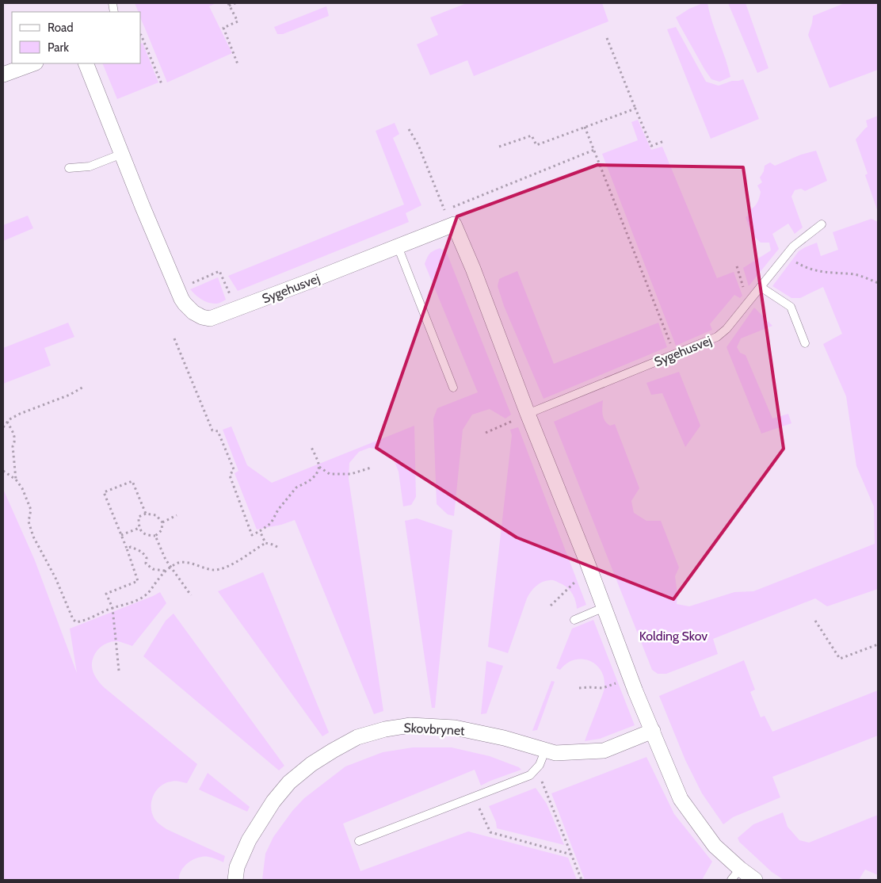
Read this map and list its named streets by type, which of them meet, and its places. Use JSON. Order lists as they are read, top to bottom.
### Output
{
  "streets": {
    "street": ["Sygehusvej", "Skovbrynet"]
  },
  "parks": ["Kolding Skov"],
  "legend": ["Road", "Park"]
}
